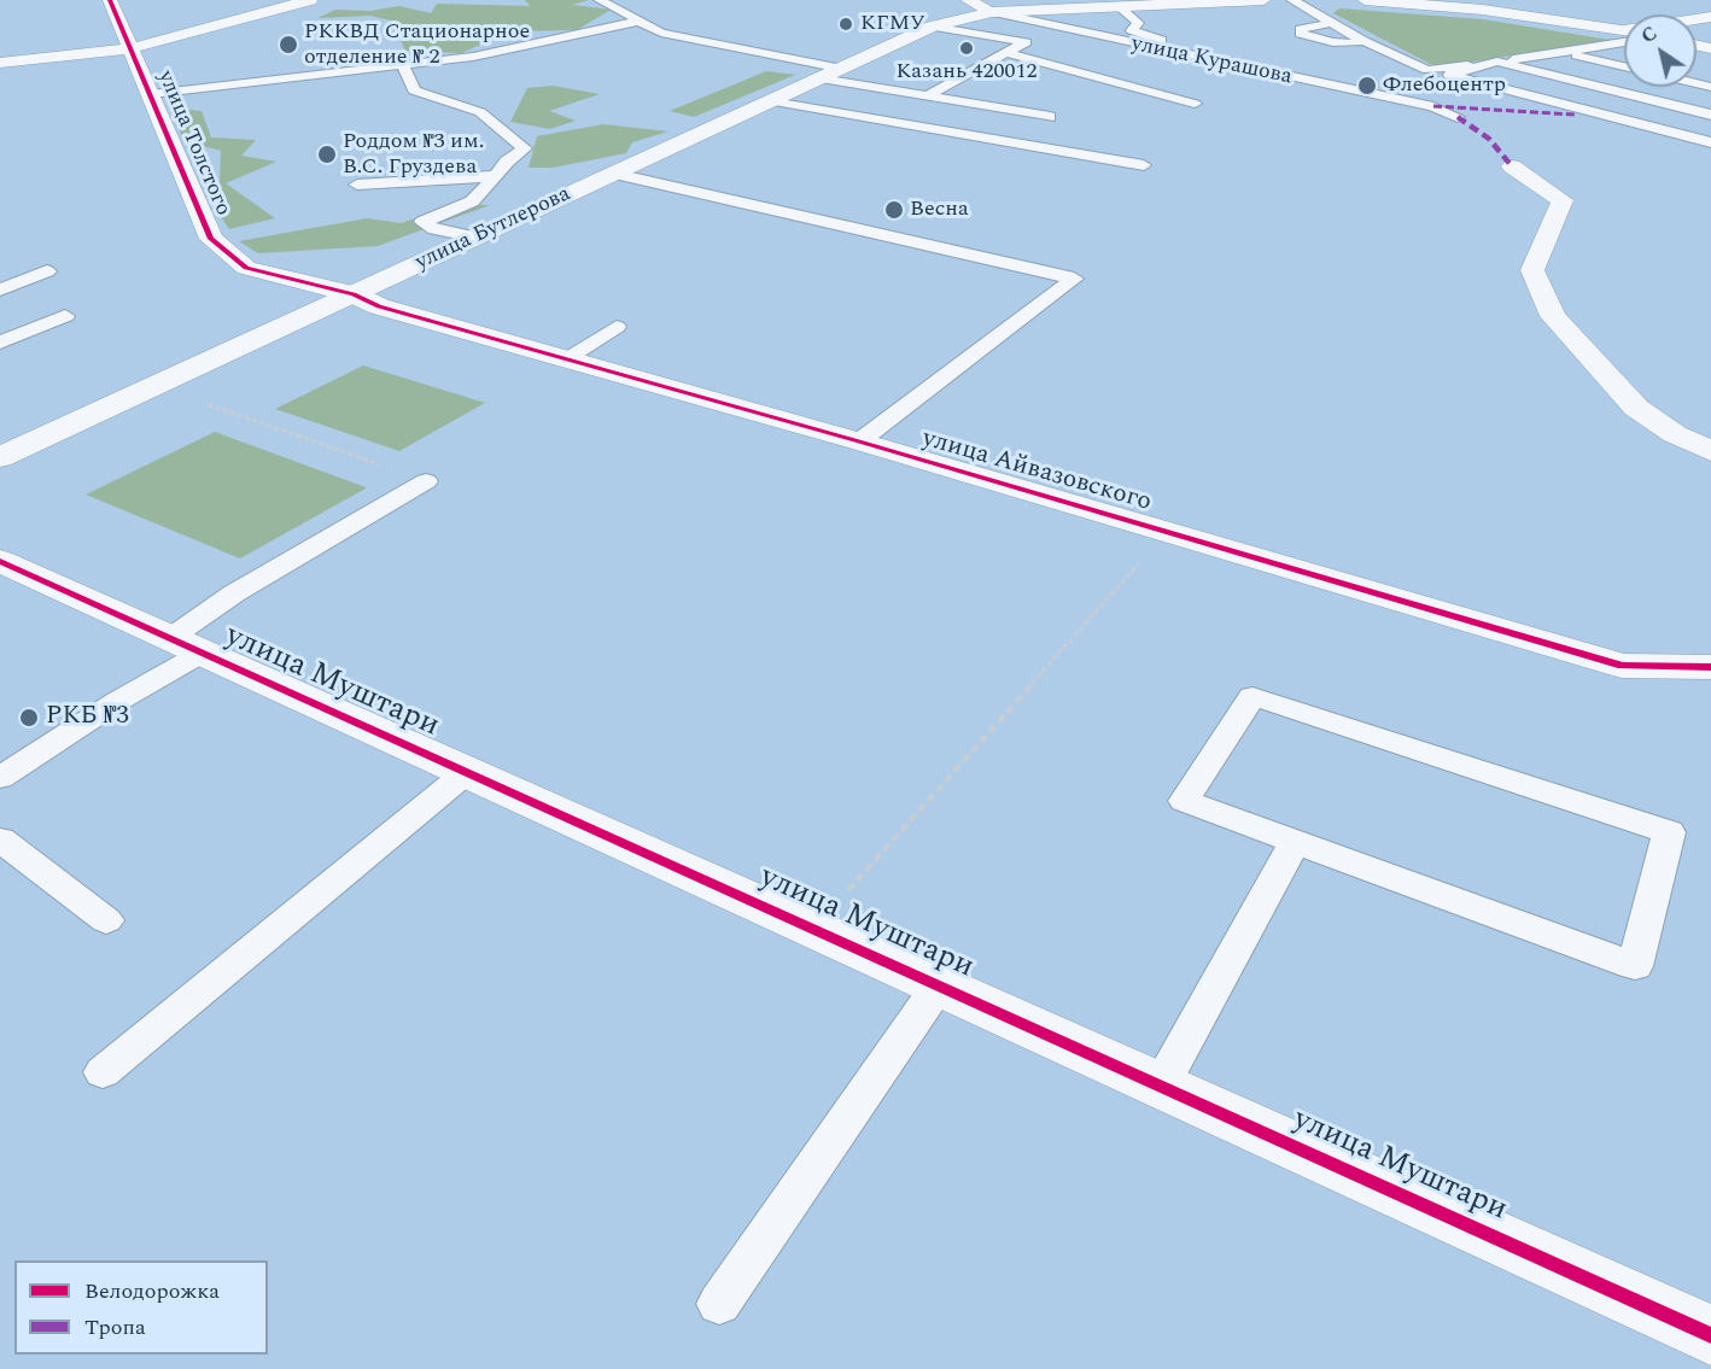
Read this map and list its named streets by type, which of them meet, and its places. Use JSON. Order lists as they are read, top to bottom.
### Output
{
  "streets": {
    "street": [
      "улица Курашова",
      "улица Толстого",
      "улица Бутлерова",
      "улица Айвазовского",
      "улица Муштари"
    ]
  },
  "crossings": [
    ["улица Курашова", "улица Бутлерова"],
    ["улица Толстого", "улица Бутлерова"],
    ["улица Толстого", "улица Айвазовского"],
    ["улица Бутлерова", "улица Айвазовского"]
  ],
  "places": [
    "КГМУ",
    "РККВД Стационарное отделение № 2",
    "Казань 420012",
    "Флебоцентр",
    "Роддом №3 им. В.С. Груздева",
    "Весна",
    "РКБ №3"
  ],
  "legend": ["Велодорожка", "Тропа"],
  "north": "top left"
}
